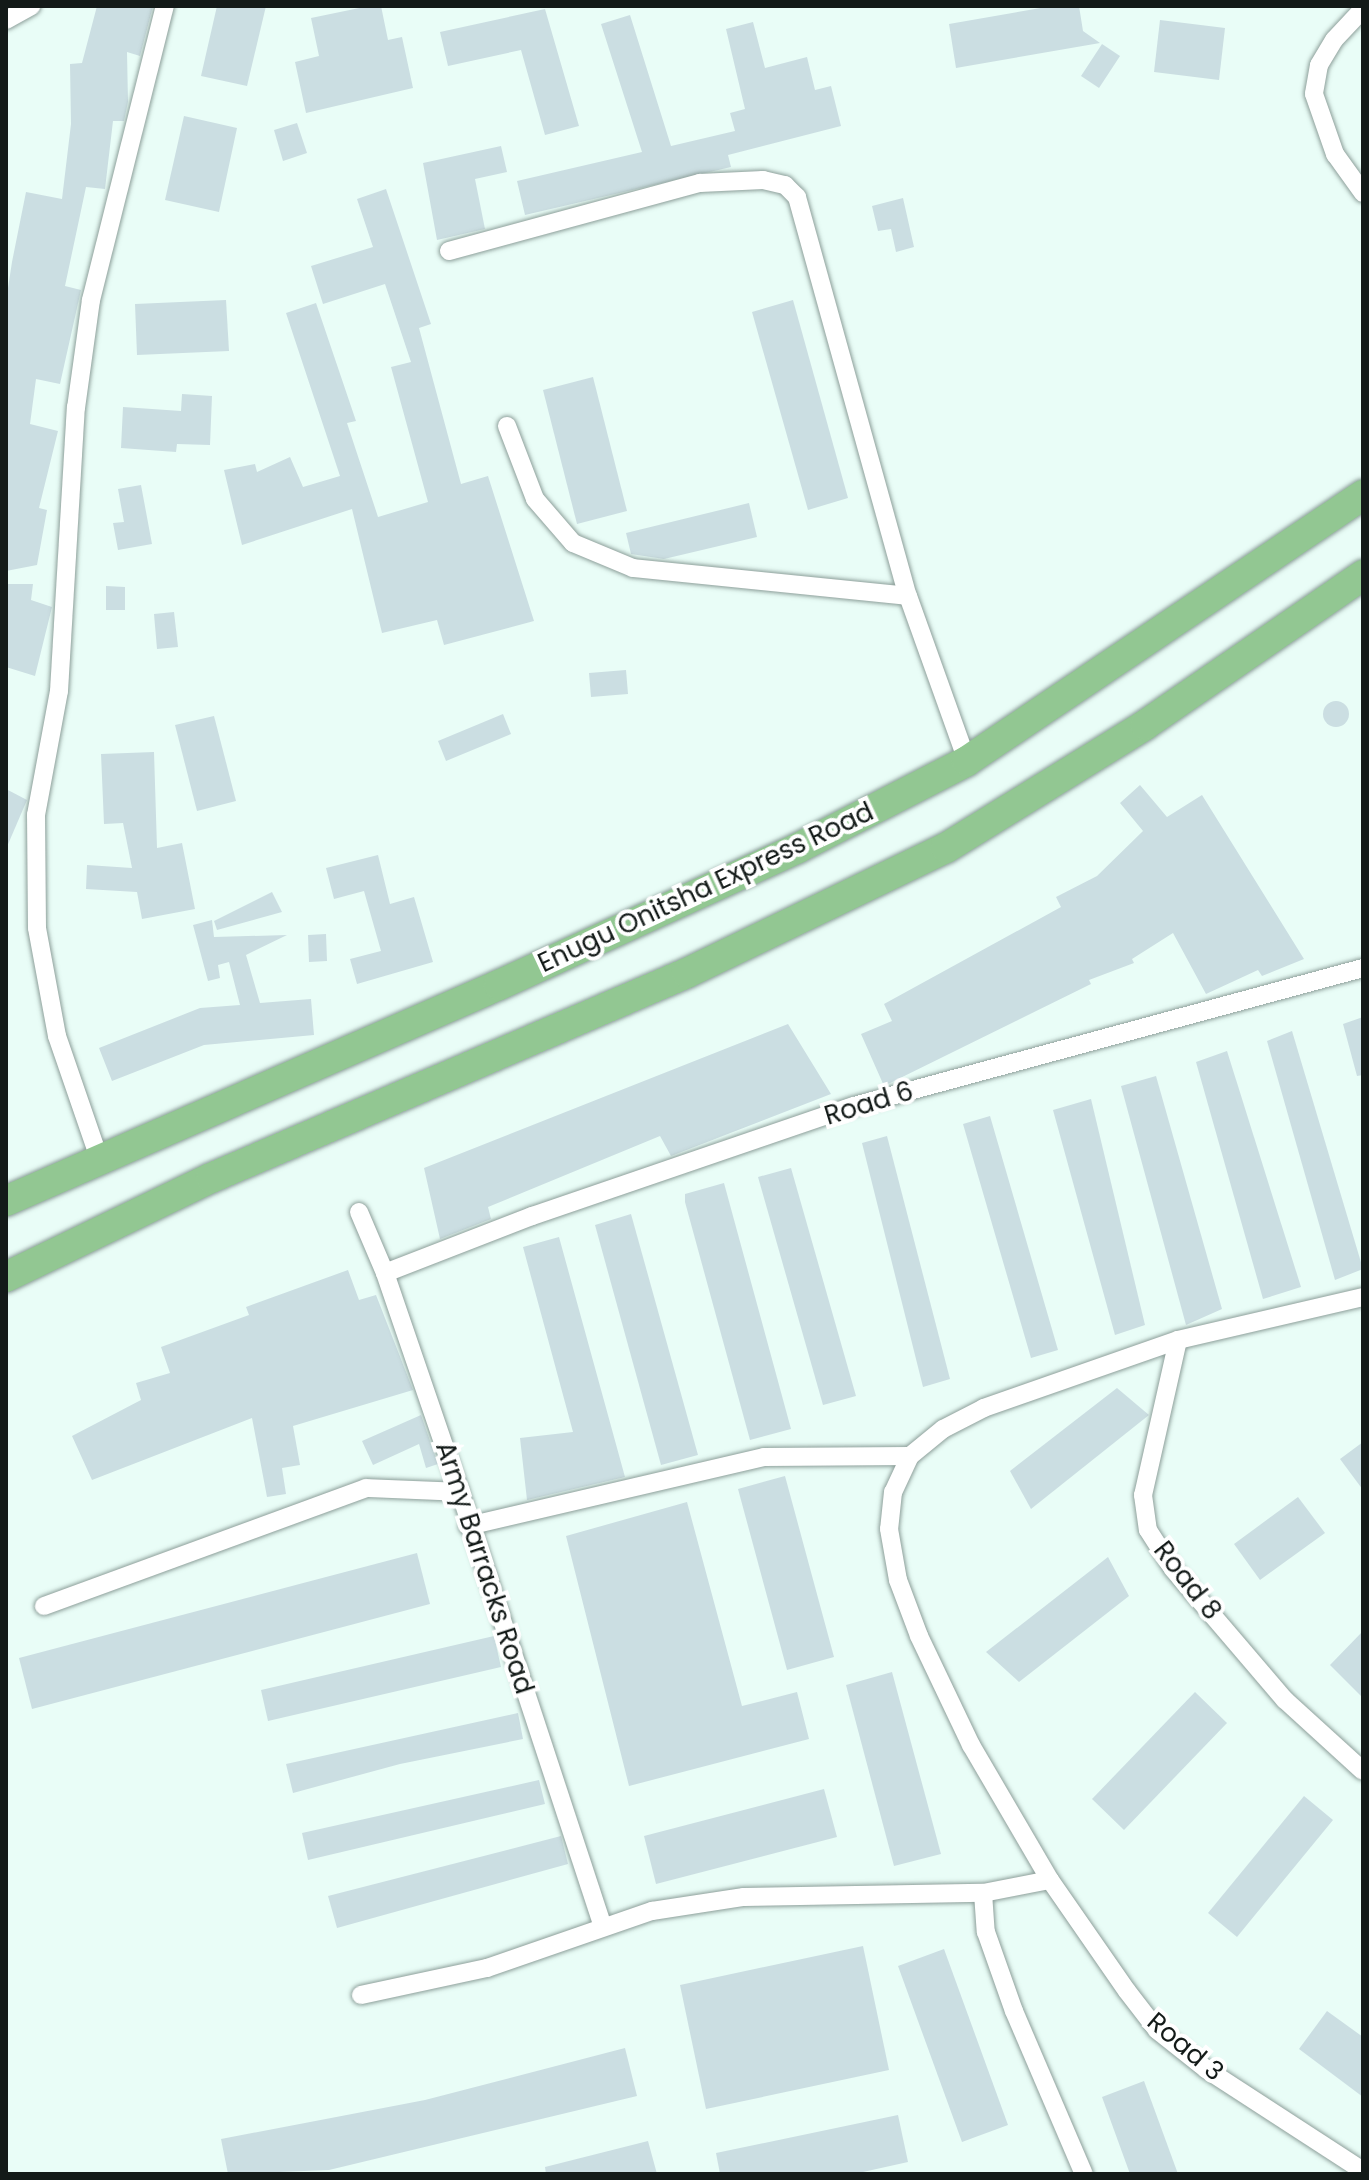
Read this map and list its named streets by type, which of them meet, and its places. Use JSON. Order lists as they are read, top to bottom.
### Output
{
  "streets": {
    "highway": ["Enugu Onitsha Express Road"],
    "street": [
      "Road 6",
      "Army Barracks Road",
      "Road 8",
      "Road 3"
    ]
  },
  "crossings": [
    ["Road 6", "Army Barracks Road"]
  ]
}
